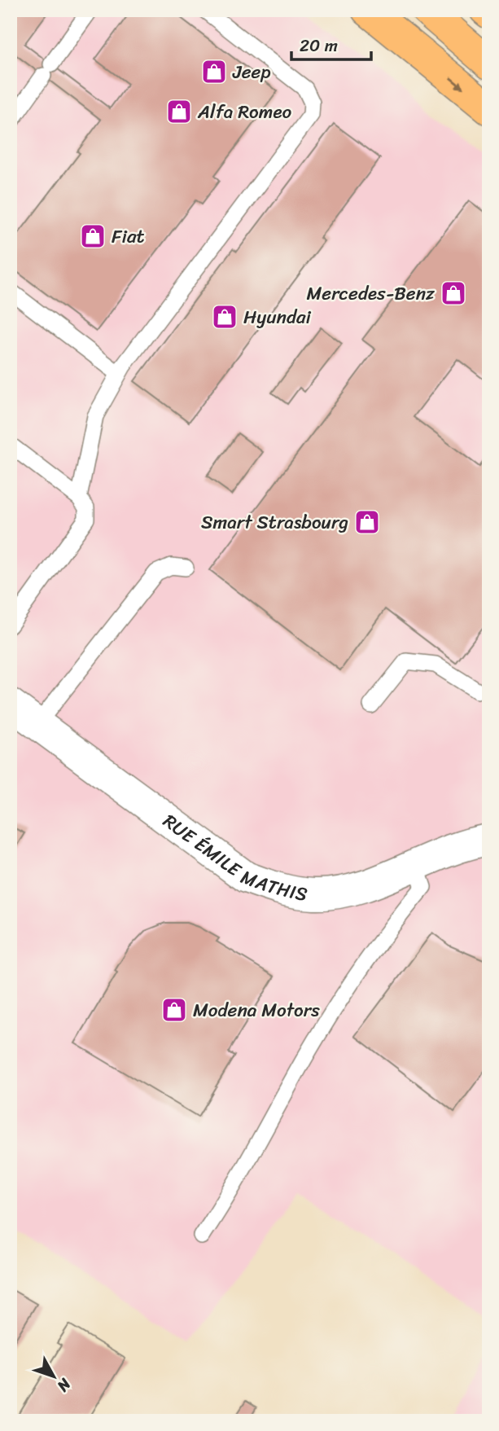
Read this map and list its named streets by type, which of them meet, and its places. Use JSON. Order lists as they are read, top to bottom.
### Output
{
  "streets": {
    "street": ["RUE ÉMILE MATHIS"]
  },
  "places": {
    "shop": [
      "Jeep",
      "Alfa Romeo",
      "Fiat",
      "Mercedes-Benz",
      "Hyundai",
      "Smart Strasbourg",
      "Modena Motors"
    ]
  },
  "scale_bar": "20 m",
  "north": "bottom right"
}
